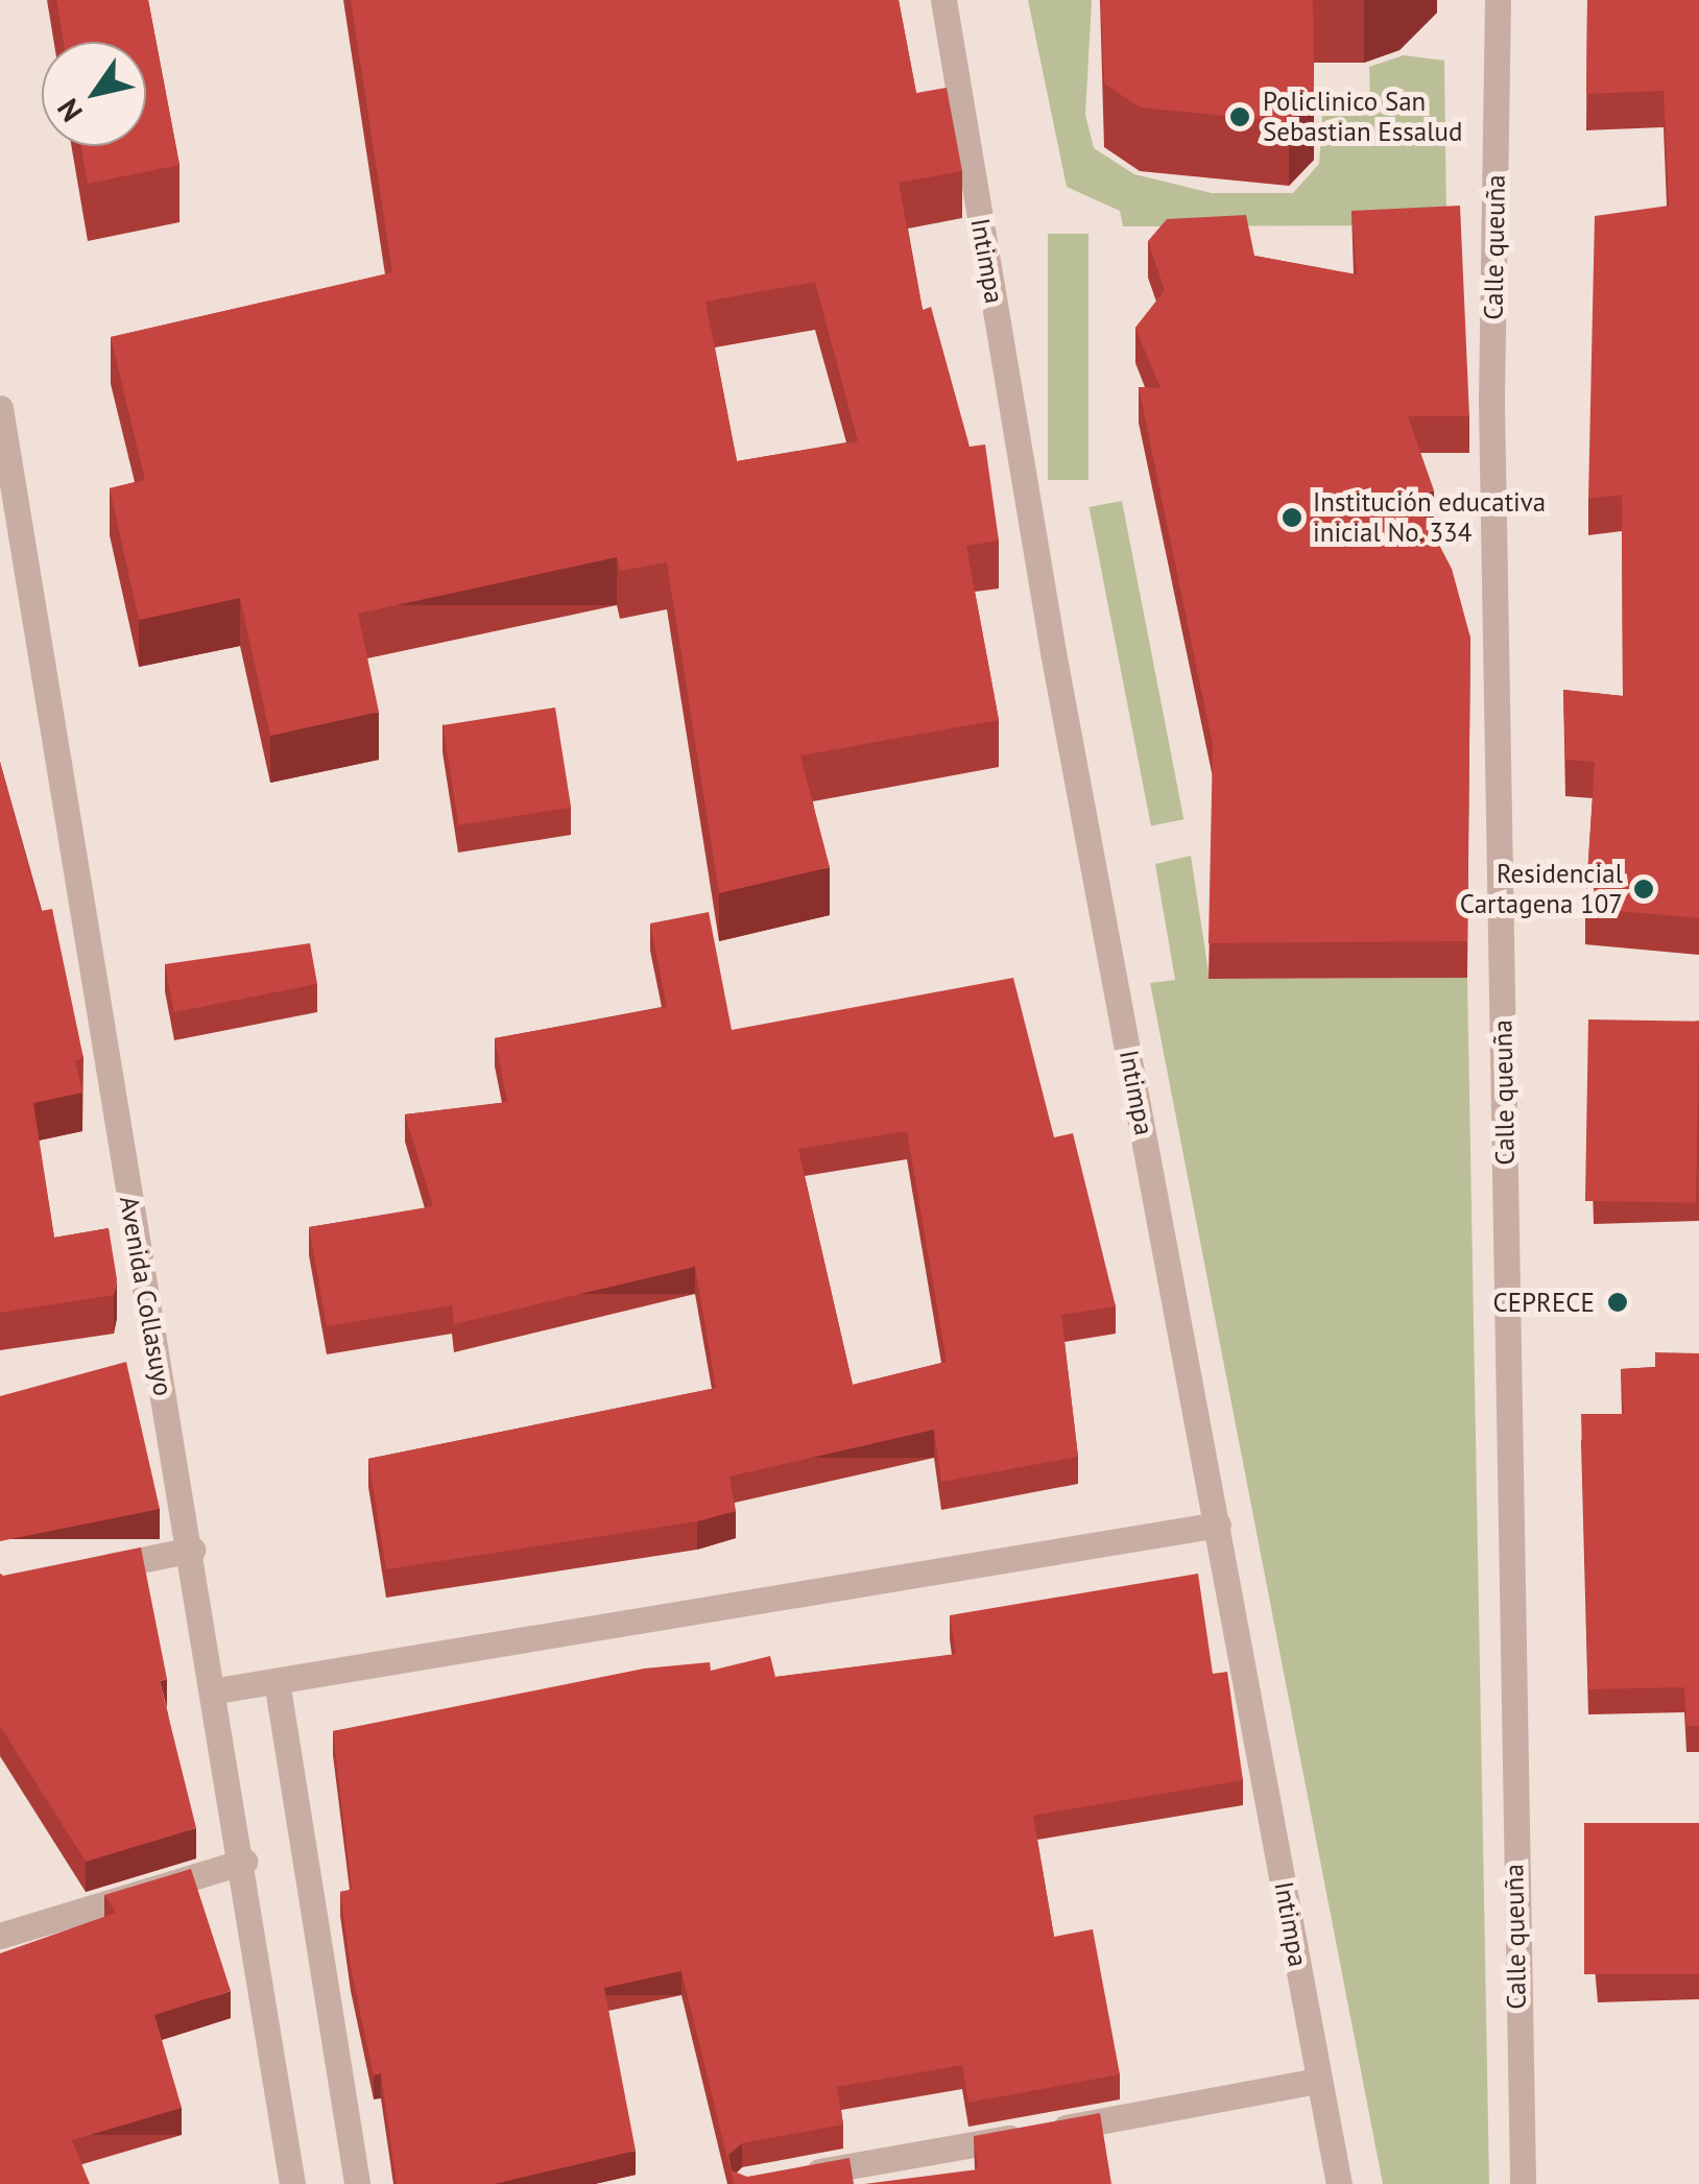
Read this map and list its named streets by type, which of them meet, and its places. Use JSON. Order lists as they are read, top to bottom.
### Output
{
  "streets": {
    "street": ["Calle queuña", "Intimpa", "Avenida Collasuyo"]
  },
  "places": [
    "Policlinico San Sebastian Essalud",
    "Institución educativa inicial No. 334",
    "Residencial Cartagena 107",
    "CEPRECE"
  ],
  "north": "bottom left"
}
